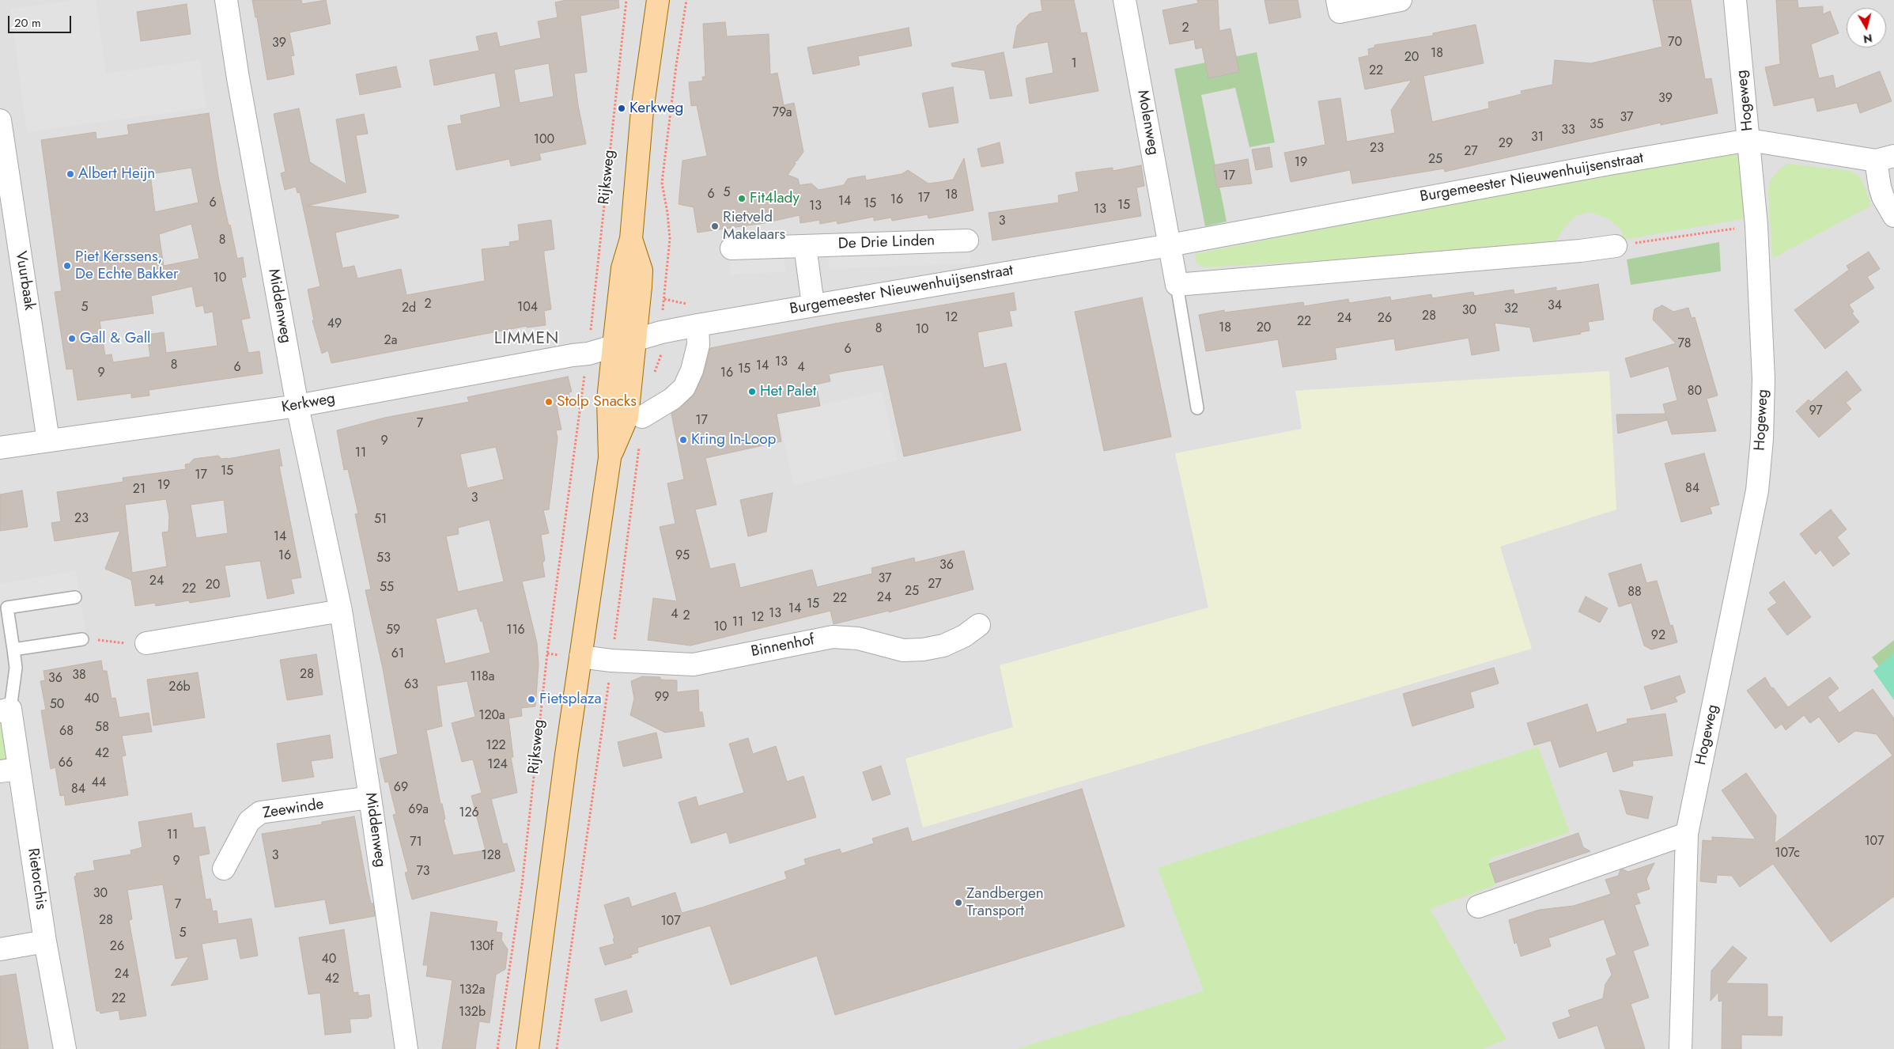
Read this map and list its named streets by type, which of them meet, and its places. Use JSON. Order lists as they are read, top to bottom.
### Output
{
  "streets": {
    "main road": ["Rijksweg"],
    "street": [
      "Hogeweg",
      "Molenweg",
      "Burgemeester Nieuwenhuijsenstraat",
      "De Drie Linden",
      "Vuurbaak",
      "Middenweg",
      "Kerkweg",
      "Binnenhof",
      "Zeewinde",
      "Rietorchis"
    ]
  },
  "crossings": [
    ["Hogeweg", "Burgemeester Nieuwenhuijsenstraat"],
    ["Molenweg", "Burgemeester Nieuwenhuijsenstraat"],
    ["Rijksweg", "Burgemeester Nieuwenhuijsenstraat"],
    ["Rijksweg", "Kerkweg"],
    ["Rijksweg", "Binnenhof"],
    ["Burgemeester Nieuwenhuijsenstraat", "Kerkweg"],
    ["Vuurbaak", "Kerkweg"],
    ["Middenweg", "Kerkweg"],
    ["Middenweg", "Zeewinde"]
  ],
  "districts": ["LIMMEN"],
  "places": [
    "Kerkweg",
    "Albert Heijn",
    "Fit4lady",
    "Rietveld Makelaars",
    "Piet Kerssens, De Echte Bakker",
    "Gall & Gall",
    "Het Palet",
    "Stolp Snacks",
    "Kring In-Loop",
    "Fietsplaza",
    "Zandbergen Transport"
  ],
  "house_numbers": [
    "2",
    "70",
    "39",
    "18",
    "20",
    "1",
    "22",
    "39",
    "79a",
    "37",
    "35",
    "33",
    "31",
    "100",
    "29",
    "23",
    "27",
    "25",
    "19",
    "17",
    "5",
    "6",
    "18",
    "17",
    "16",
    "14",
    "6",
    "15",
    "15",
    "13",
    "13",
    "3",
    "8",
    "10",
    "2",
    "34",
    "5",
    "104",
    "2d",
    "32",
    "30",
    "28",
    "12",
    "24",
    "26",
    "22",
    "49",
    "18",
    "20",
    "8",
    "10",
    "2a",
    "78",
    "6",
    "13",
    "8",
    "14",
    "6",
    "4",
    "15",
    "9",
    "16",
    "80",
    "97",
    "17",
    "7",
    "9",
    "11",
    "15",
    "17",
    "19",
    "84",
    "21",
    "3",
    "23",
    "51",
    "14",
    "16",
    "95",
    "53",
    "36",
    "37",
    "24",
    "27",
    "20",
    "55",
    "22",
    "25",
    "88",
    "24",
    "22",
    "15",
    "14",
    "13",
    "4",
    "2",
    "12",
    "11",
    "10",
    "59",
    "116",
    "92",
    "61",
    "28",
    "38",
    "118a",
    "36",
    "63",
    "26b",
    "99",
    "40",
    "50",
    "120a",
    "58",
    "68",
    "122",
    "42",
    "66",
    "124",
    "44",
    "69",
    "84",
    "69a",
    "126",
    "11",
    "107",
    "71",
    "107c",
    "3",
    "128",
    "9",
    "73",
    "30",
    "7",
    "28",
    "107",
    "5",
    "26",
    "130f",
    "40",
    "24",
    "42",
    "132a",
    "22",
    "132b"
  ],
  "scale_bar": "20 m",
  "north": "bottom"
}
